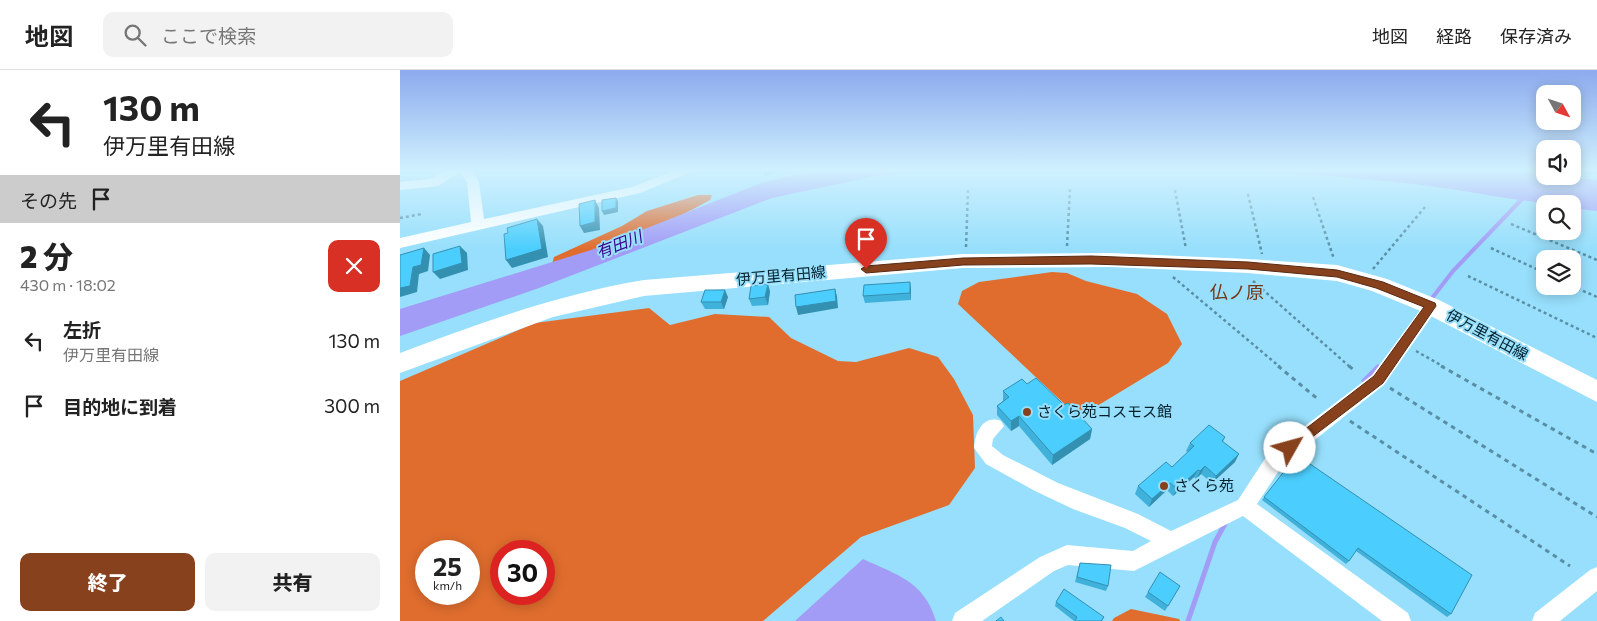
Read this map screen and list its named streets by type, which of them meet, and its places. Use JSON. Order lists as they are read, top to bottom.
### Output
{
  "streets": {
    "main road": ["伊万里有田線"]
  },
  "districts": ["仏ノ原"],
  "water": ["有田川"],
  "places": ["さくら苑コスモス館", "さくら苑"],
  "north": "bottom right",
  "page": {
    "header": "地図",
    "search": "ここで検索",
    "nav": ["地図", "経路", "保存済み"],
    "turn": ["130 m", "伊万里有田線"],
    "then": "その先",
    "heading": ["2 分", "430 m · 18:02"],
    "list": [
      {
        "name": "左折",
        "note": "伊万里有田線",
        "value": "130 m"
      },
      {
        "name": "目的地に到着",
        "value": "300 m"
      }
    ],
    "speed": "25 km/h",
    "limit": "30",
    "buttons": ["終了", "共有"]
  }
}
